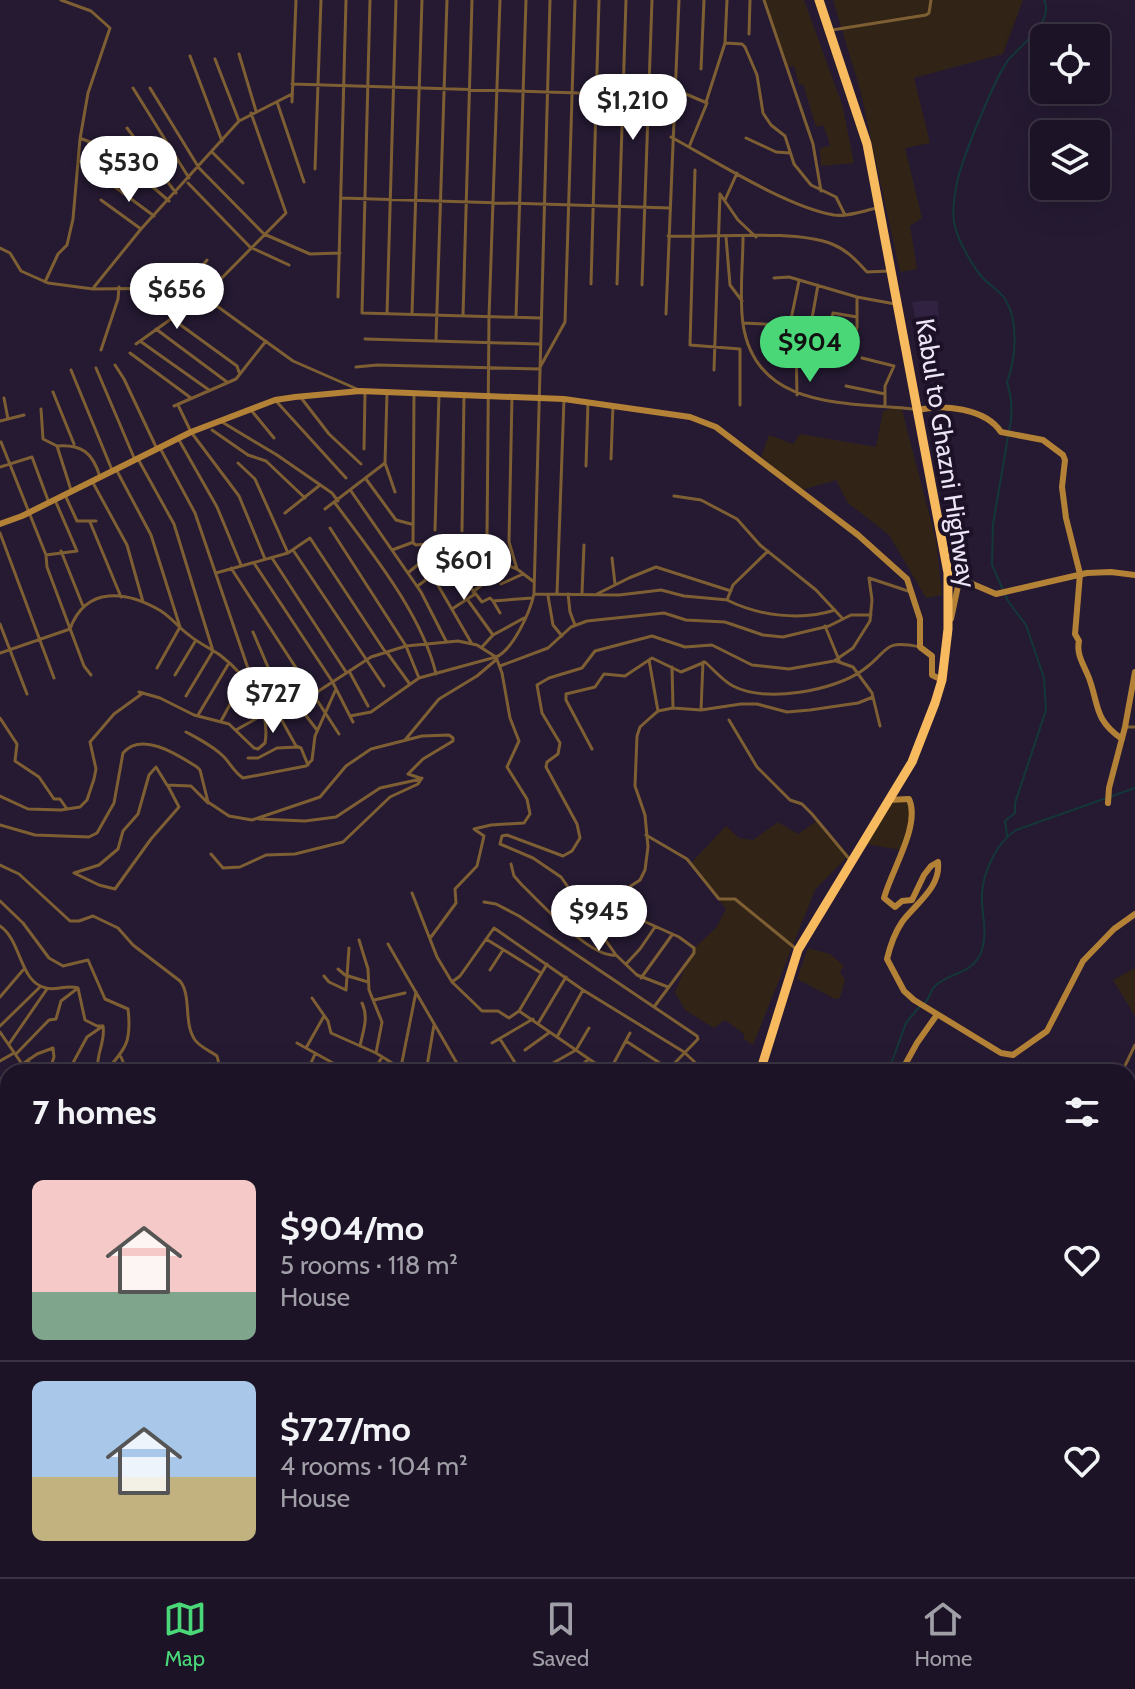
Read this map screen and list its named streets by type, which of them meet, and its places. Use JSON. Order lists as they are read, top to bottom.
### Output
{
  "streets": {
    "highway": ["Kabul to Ghazni Highway"]
  },
  "page": {
    "price": [
      "$1,210",
      "$530",
      "$656",
      "$904",
      "$601",
      "$727",
      "$945"
    ],
    "heading": "7 homes",
    "list": [
      {
        "name": "$904/mo",
        "note": "5 rooms · 118 m² · House"
      },
      {
        "name": "$727/mo",
        "note": "4 rooms · 104 m² · House"
      }
    ],
    "tabs": ["Map", "Saved", "Home"]
  }
}
